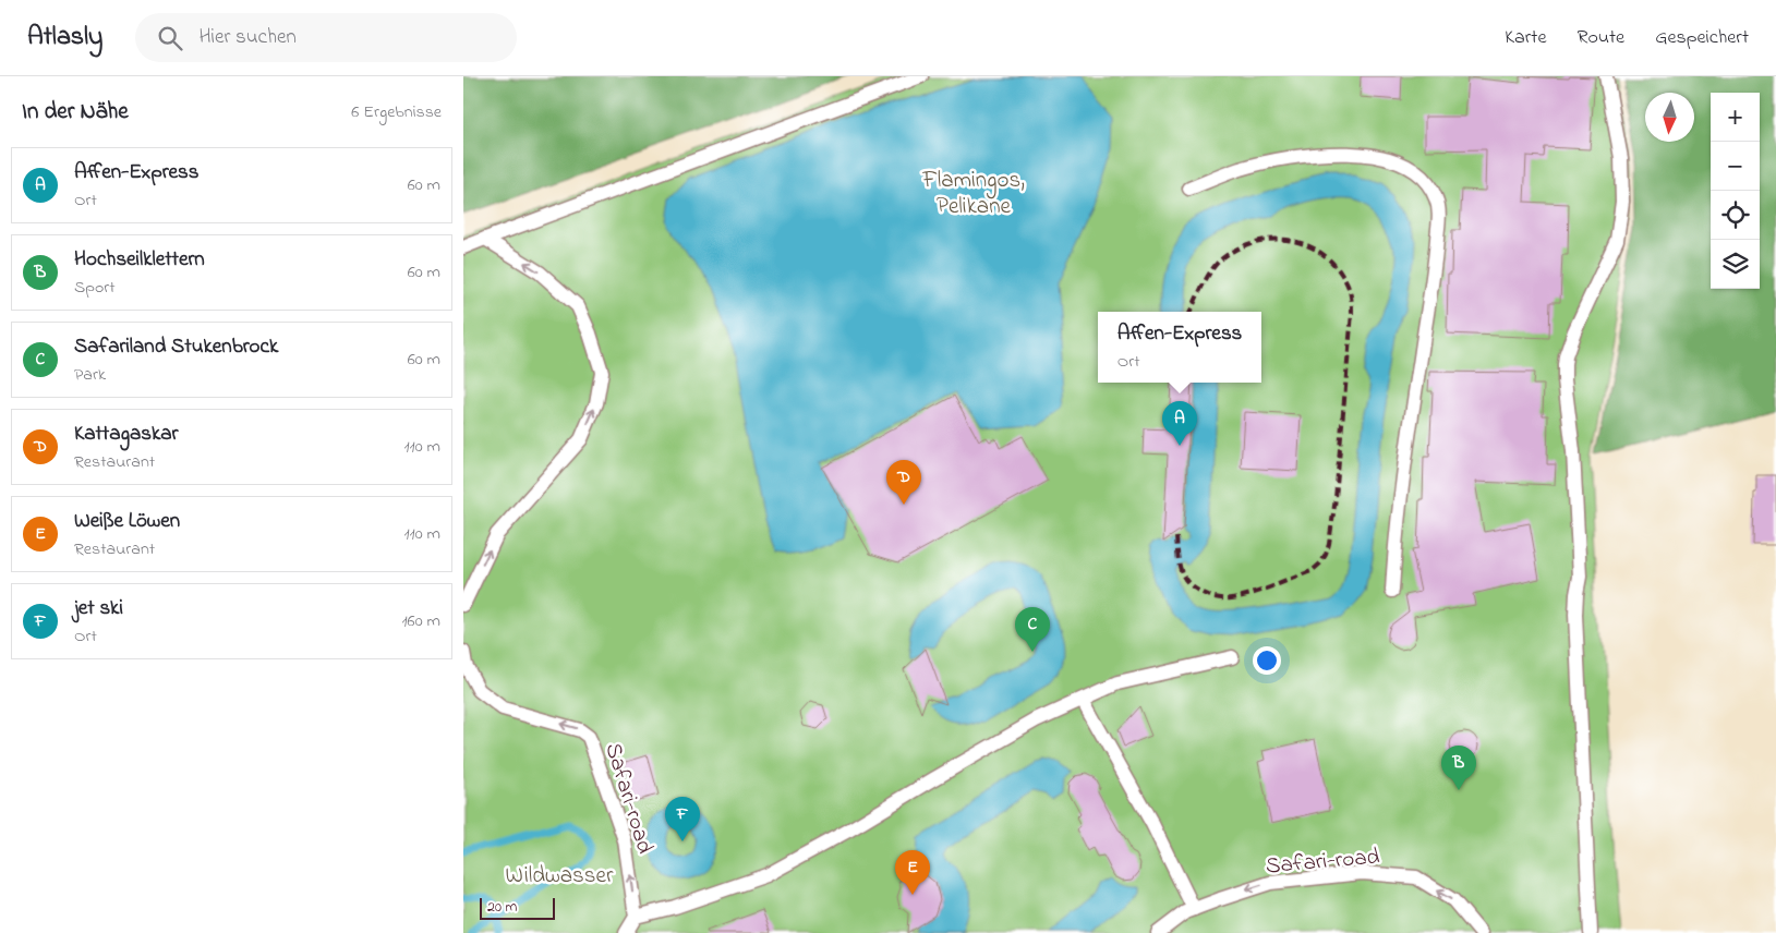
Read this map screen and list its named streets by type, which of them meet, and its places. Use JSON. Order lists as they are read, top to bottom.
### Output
{
  "streets": {
    "lane": ["Safari-road"]
  },
  "one_way": ["Safari-road"],
  "parks": ["Flamingos, Pelikane", "Wildwasser"],
  "scale_bar": "20 m",
  "north": "bottom",
  "page": {
    "header": "Atlasly",
    "search": "Hier suchen",
    "nav": ["Karte", "Route", "Gespeichert"],
    "heading": ["In der Nähe", "6 Ergebnisse"],
    "map_buttons": ["+", "−"],
    "list": [
      {
        "mark": "A",
        "name": "Affen-Express",
        "note": "Ort",
        "value": "60 m"
      },
      {
        "mark": "B",
        "name": "Hochseilklettern",
        "note": "Sport",
        "value": "60 m"
      },
      {
        "mark": "C",
        "name": "Safariland Stukenbrock",
        "note": "Park",
        "value": "60 m"
      },
      {
        "mark": "D",
        "name": "Kattagaskar",
        "note": "Restaurant",
        "value": "110 m"
      },
      {
        "mark": "E",
        "name": "Weiße Löwen",
        "note": "Restaurant",
        "value": "110 m"
      },
      {
        "mark": "F",
        "name": "jet ski",
        "note": "Ort",
        "value": "160 m"
      }
    ],
    "popup": ["Affen-Express", "Ort"],
    "pins": [
      "A",
      "D",
      "C",
      "B",
      "F",
      "E"
    ],
    "scale": "20 m"
  }
}
